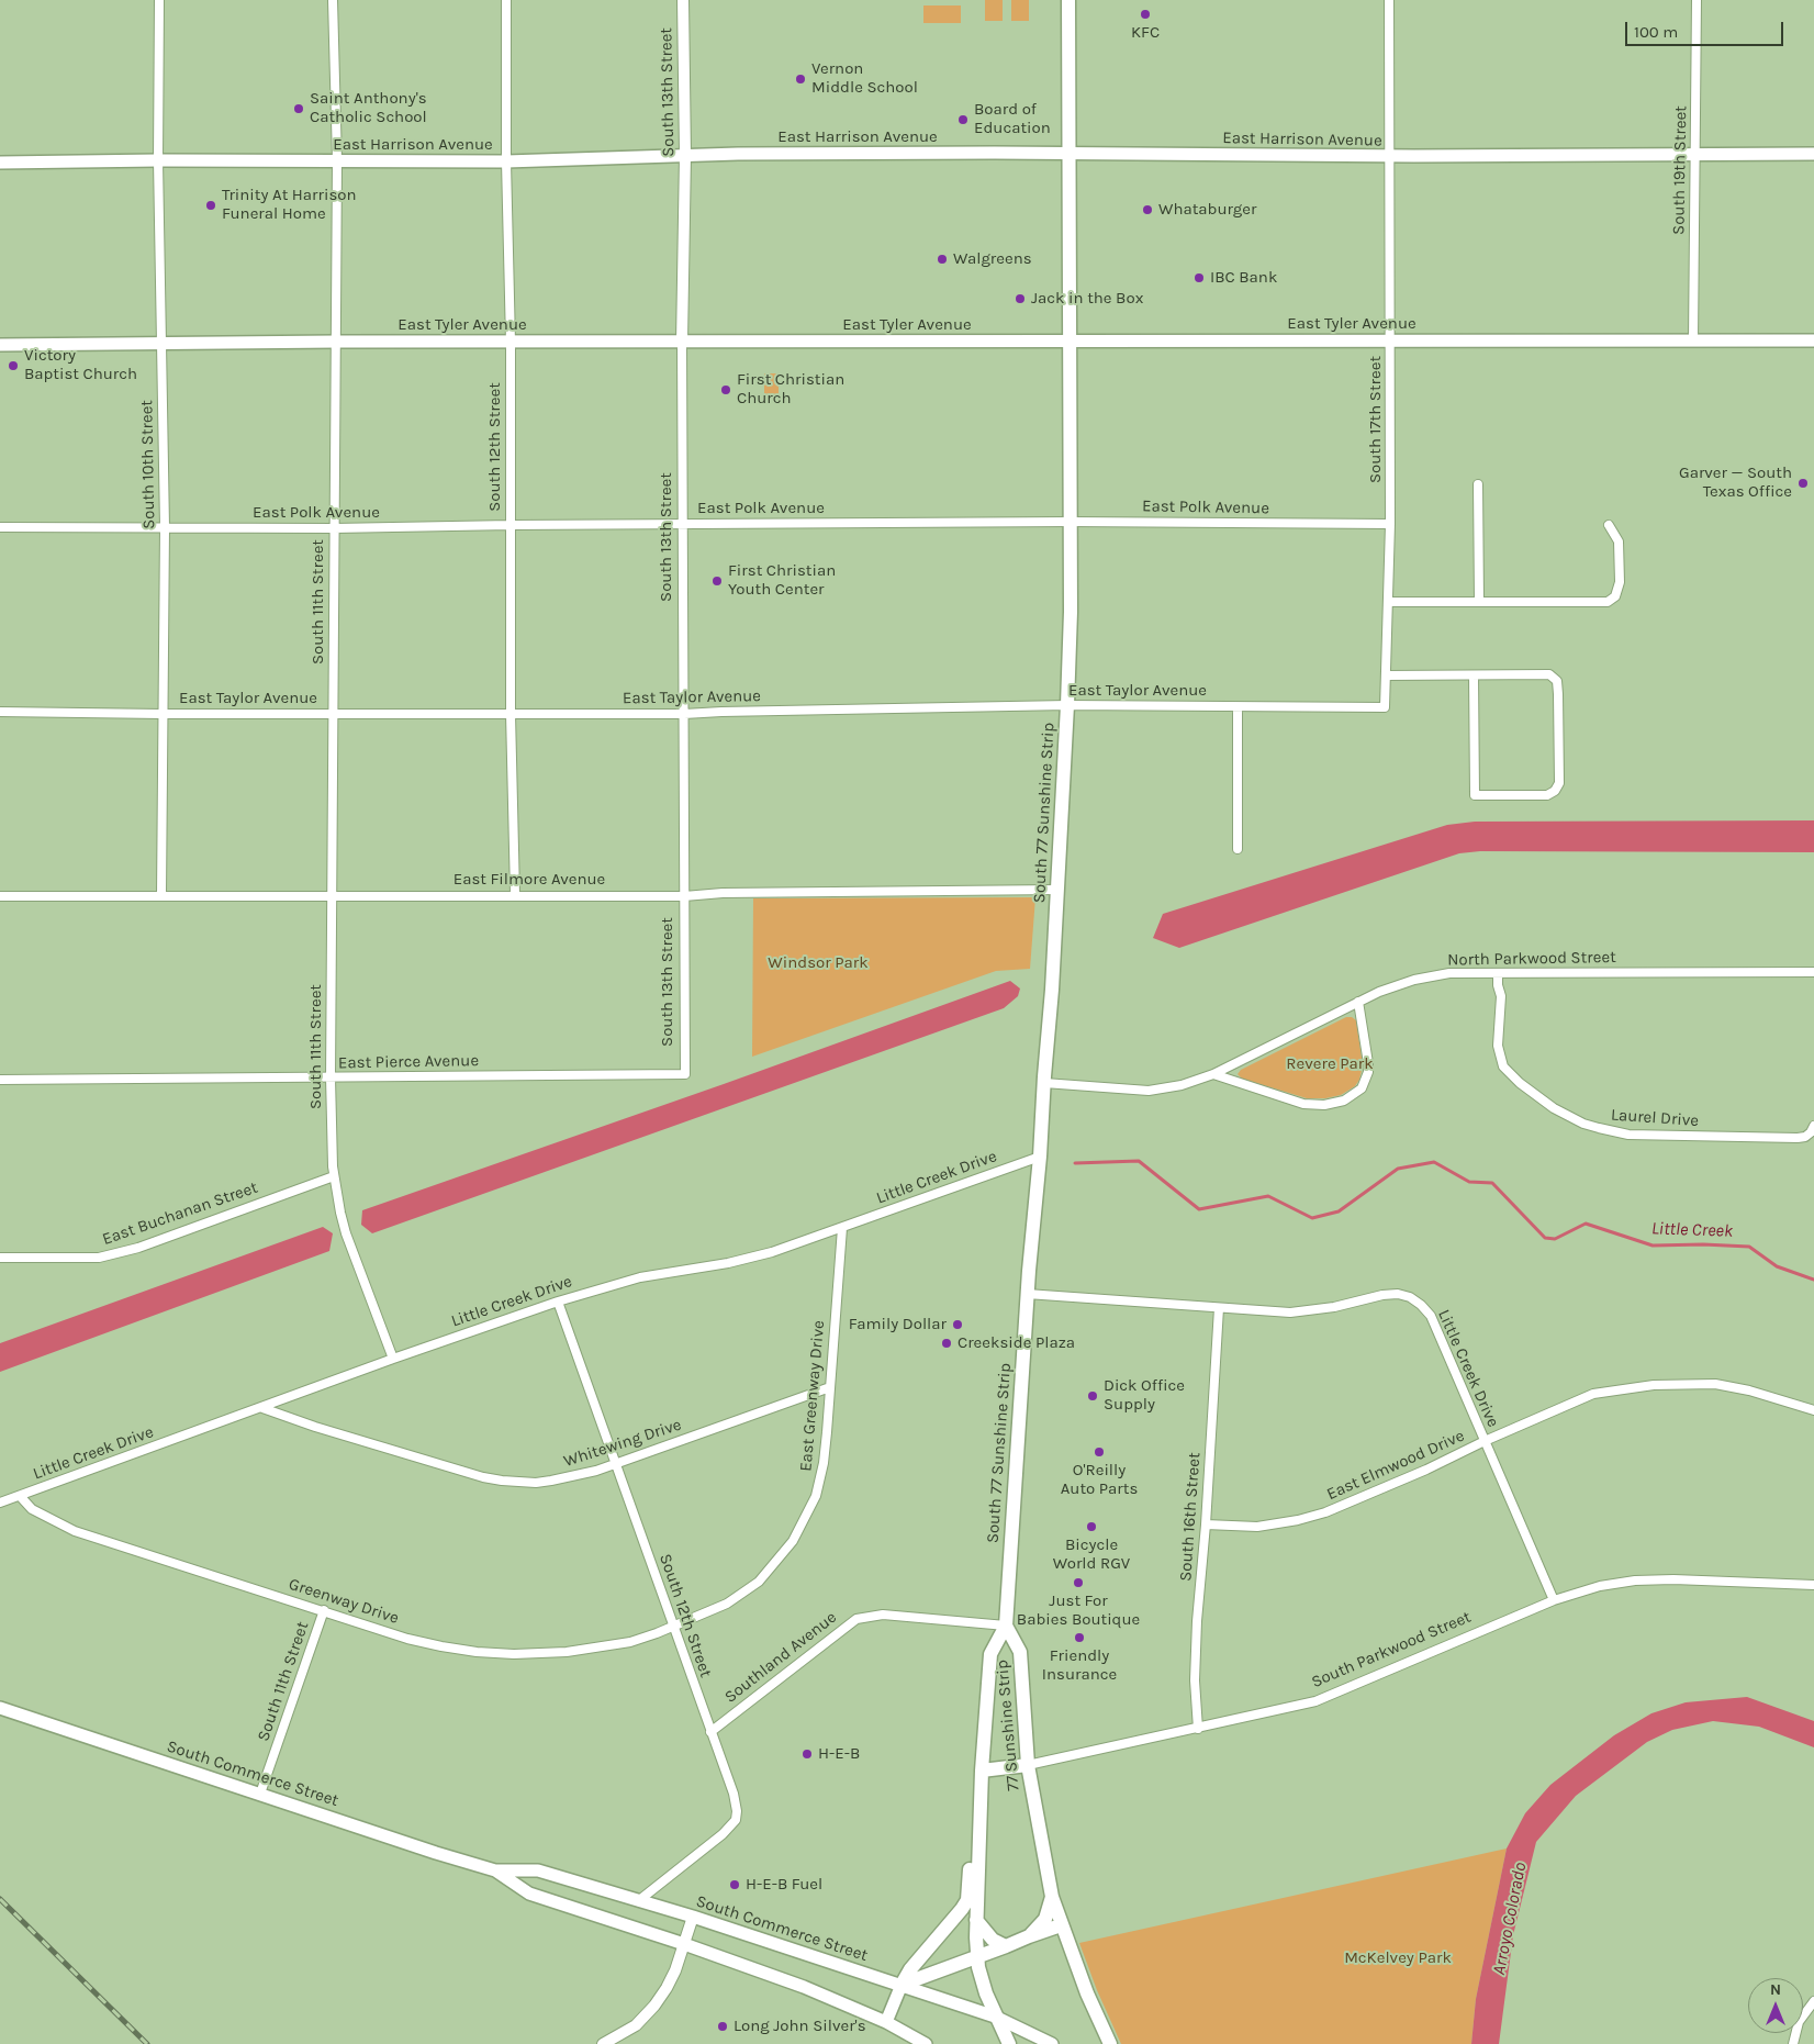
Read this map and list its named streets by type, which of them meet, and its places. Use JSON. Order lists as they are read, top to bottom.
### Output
{
  "streets": {
    "main road": [
      "East Harrison Avenue",
      "East Tyler Avenue",
      "South 77 Sunshine Strip",
      "South Parkwood Street",
      "77 Sunshine Strip",
      "South Commerce Street"
    ],
    "street": [
      "South 13th Street",
      "South 19th Street",
      "South 17th Street",
      "South 12th Street",
      "South 10th Street",
      "East Polk Avenue",
      "South 11th Street",
      "East Taylor Avenue",
      "East Filmore Avenue",
      "North Parkwood Street",
      "East Pierce Avenue",
      "Laurel Drive",
      "Little Creek Drive",
      "East Buchanan Street",
      "East Greenway Drive",
      "Whitewing Drive",
      "East Elmwood Drive",
      "South 16th Street",
      "Greenway Drive",
      "Southland Avenue"
    ]
  },
  "crossings": [
    ["South 13th Street", "East Harrison Avenue"],
    ["South 13th Street", "East Tyler Avenue"],
    ["South 13th Street", "East Polk Avenue"],
    ["South 13th Street", "East Taylor Avenue"],
    ["South 13th Street", "East Filmore Avenue"],
    ["South 13th Street", "East Pierce Avenue"],
    ["East Harrison Avenue", "South 19th Street"],
    ["East Harrison Avenue", "South 17th Street"],
    ["East Harrison Avenue", "South 12th Street"],
    ["East Harrison Avenue", "South 10th Street"],
    ["East Harrison Avenue", "South 11th Street"],
    ["East Harrison Avenue", "South 77 Sunshine Strip"],
    ["South 19th Street", "East Tyler Avenue"],
    ["East Tyler Avenue", "South 17th Street"],
    ["East Tyler Avenue", "South 12th Street"],
    ["East Tyler Avenue", "South 10th Street"],
    ["East Tyler Avenue", "South 11th Street"],
    ["East Tyler Avenue", "South 77 Sunshine Strip"],
    ["South 17th Street", "East Polk Avenue"],
    ["South 17th Street", "East Taylor Avenue"],
    ["South 12th Street", "East Polk Avenue"],
    ["South 12th Street", "East Taylor Avenue"],
    ["South 12th Street", "East Filmore Avenue"],
    ["South 12th Street", "Little Creek Drive"],
    ["South 12th Street", "East Greenway Drive"],
    ["South 12th Street", "Whitewing Drive"],
    ["South 12th Street", "Greenway Drive"],
    ["South 12th Street", "Southland Avenue"],
    ["South 12th Street", "South Commerce Street"],
    ["South 10th Street", "East Polk Avenue"],
    ["South 10th Street", "East Taylor Avenue"],
    ["South 10th Street", "East Filmore Avenue"],
    ["East Polk Avenue", "South 11th Street"],
    ["East Polk Avenue", "South 77 Sunshine Strip"],
    ["South 11th Street", "East Taylor Avenue"],
    ["South 11th Street", "East Filmore Avenue"],
    ["South 11th Street", "East Pierce Avenue"],
    ["South 11th Street", "Little Creek Drive"],
    ["South 11th Street", "East Buchanan Street"],
    ["South 11th Street", "Greenway Drive"],
    ["South 11th Street", "South Commerce Street"],
    ["East Taylor Avenue", "South 77 Sunshine Strip"],
    ["South 77 Sunshine Strip", "East Filmore Avenue"],
    ["South 77 Sunshine Strip", "North Parkwood Street"],
    ["South 77 Sunshine Strip", "Little Creek Drive"],
    ["South 77 Sunshine Strip", "Southland Avenue"],
    ["South 77 Sunshine Strip", "77 Sunshine Strip"],
    ["North Parkwood Street", "Laurel Drive"],
    ["Little Creek Drive", "East Greenway Drive"],
    ["Little Creek Drive", "Whitewing Drive"],
    ["Little Creek Drive", "East Elmwood Drive"],
    ["Little Creek Drive", "South 16th Street"],
    ["Little Creek Drive", "Greenway Drive"],
    ["Little Creek Drive", "South Parkwood Street"],
    ["East Greenway Drive", "Whitewing Drive"],
    ["East Greenway Drive", "Greenway Drive"],
    ["East Elmwood Drive", "South 16th Street"],
    ["South 16th Street", "South Parkwood Street"],
    ["South Parkwood Street", "77 Sunshine Strip"],
    ["Southland Avenue", "77 Sunshine Strip"],
    ["77 Sunshine Strip", "South Commerce Street"]
  ],
  "water": ["Little Creek", "Arroyo Colorado"],
  "parks": ["Windsor Park", "Revere Park", "McKelvey Park"],
  "places": [
    "KFC",
    "Vernon Middle School",
    "Saint Anthony's Catholic School",
    "Board of Education",
    "Trinity At Harrison Funeral Home",
    "Whataburger",
    "Walgreens",
    "IBC Bank",
    "Jack in the Box",
    "Victory Baptist Church",
    "First Christian Church",
    "Garver — South Texas Office",
    "First Christian Youth Center",
    "Family Dollar",
    "Creekside Plaza",
    "Dick Office Supply",
    "O'Reilly Auto Parts",
    "Bicycle World RGV",
    "Just For Babies Boutique",
    "Friendly Insurance",
    "H-E-B",
    "H-E-B Fuel",
    "Long John Silver's"
  ],
  "scale_bar": "100 m",
  "north": "top"
}
